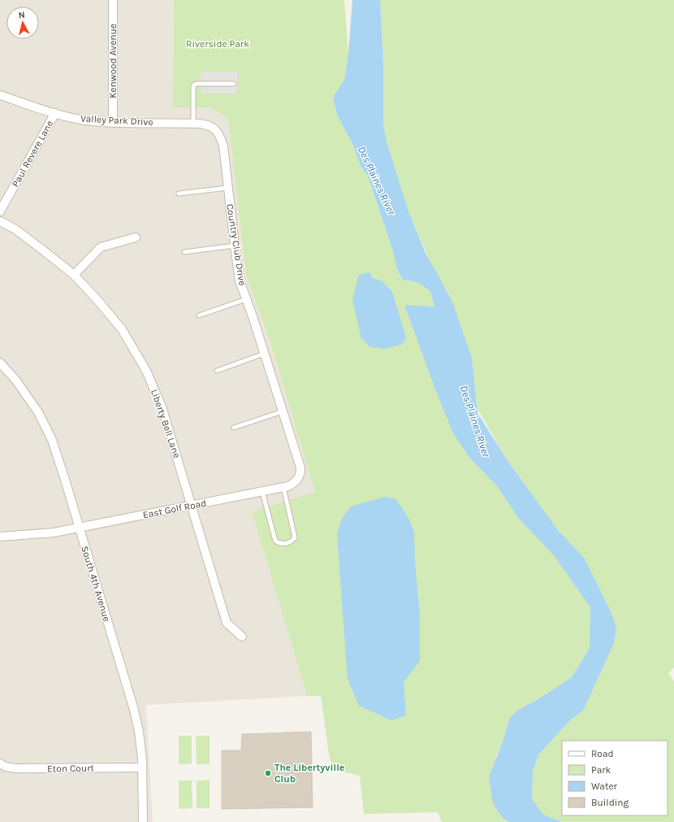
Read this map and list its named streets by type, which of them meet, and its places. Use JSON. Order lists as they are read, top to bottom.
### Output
{
  "streets": {
    "street": [
      "Kenwood Avenue",
      "Valley Park Drive",
      "Paul Revere Lane",
      "Country Club Drive",
      "Liberty Bell Lane",
      "East Golf Road",
      "South 4th Avenue",
      "Eton Court"
    ]
  },
  "crossings": [
    ["Kenwood Avenue", "Valley Park Drive"],
    ["Valley Park Drive", "Paul Revere Lane"],
    ["Valley Park Drive", "Country Club Drive"],
    ["Country Club Drive", "East Golf Road"],
    ["Liberty Bell Lane", "East Golf Road"],
    ["East Golf Road", "South 4th Avenue"],
    ["South 4th Avenue", "Eton Court"]
  ],
  "water": ["Des Plaines River"],
  "parks": ["Riverside Park"],
  "places": ["The Libertyville Club"],
  "legend": [
    "Road",
    "Park",
    "Water",
    "Building"
  ],
  "north": "top"
}
